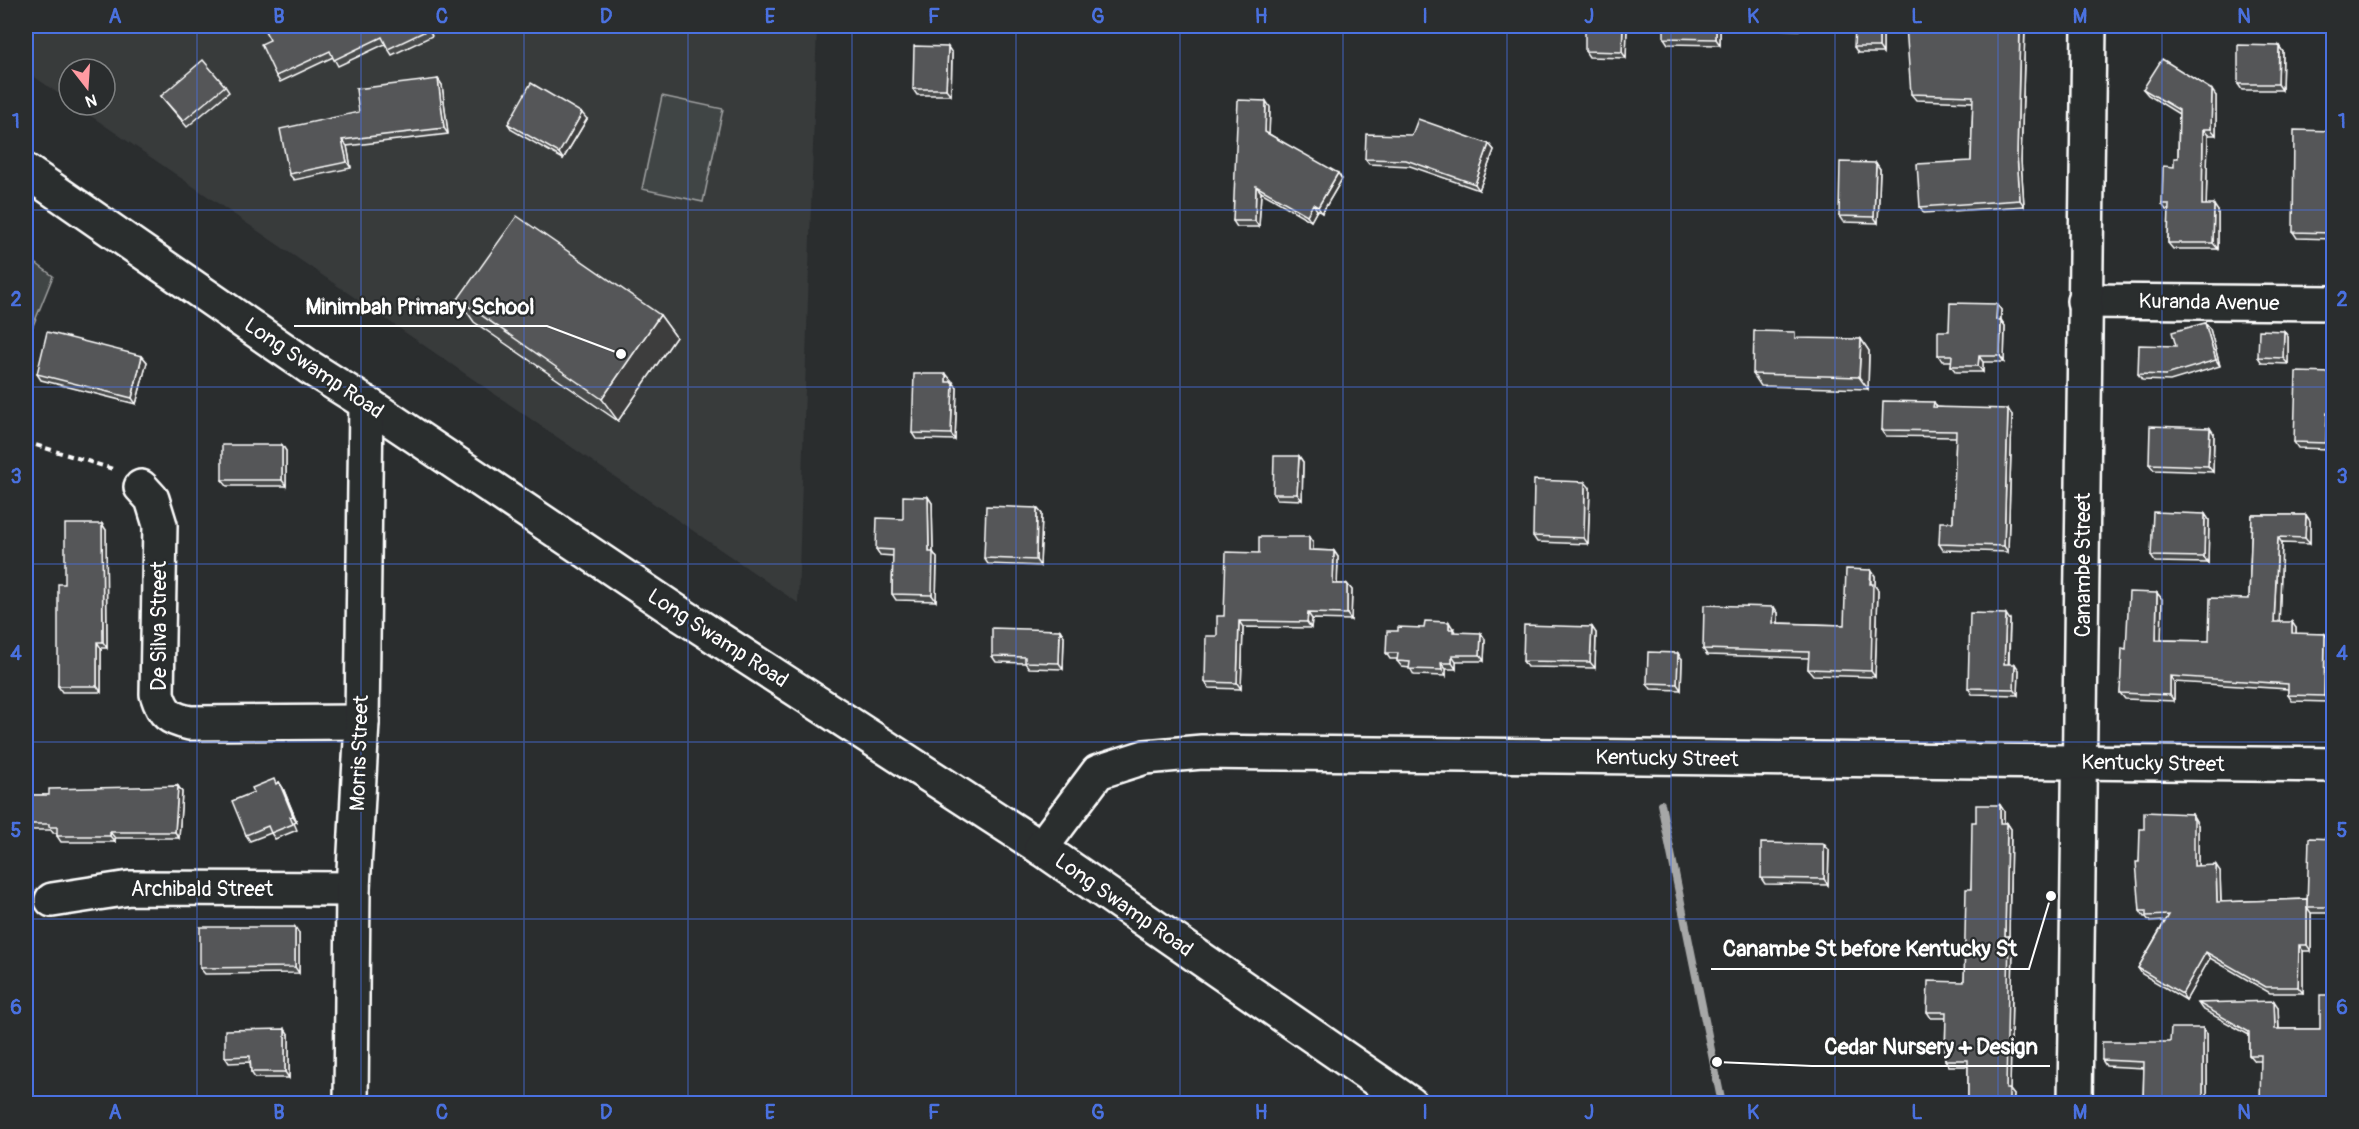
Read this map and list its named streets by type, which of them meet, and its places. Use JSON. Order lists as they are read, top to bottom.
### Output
{
  "streets": {
    "street": [
      "Kuranda Avenue",
      "Long Swamp Road",
      "Canambe Street",
      "De Silva Street",
      "Morris Street",
      "Kentucky Street",
      "Archibald Street"
    ]
  },
  "crossings": [
    ["Kuranda Avenue", "Canambe Street"],
    ["Long Swamp Road", "Morris Street"],
    ["Long Swamp Road", "Kentucky Street"],
    ["Canambe Street", "Kentucky Street"],
    ["De Silva Street", "Morris Street"],
    ["Morris Street", "Archibald Street"]
  ],
  "places": ["Minimbah Primary School", "Canambe St before Kentucky St", "Cedar Nursery + Design"],
  "north": "bottom",
  "grid": {
    "columns": [
      "A",
      "B",
      "C",
      "D",
      "E",
      "F",
      "G",
      "H",
      "I",
      "J",
      "K",
      "L",
      "M",
      "N"
    ],
    "rows": [
      "1",
      "2",
      "3",
      "4",
      "5",
      "6"
    ]
  }
}
